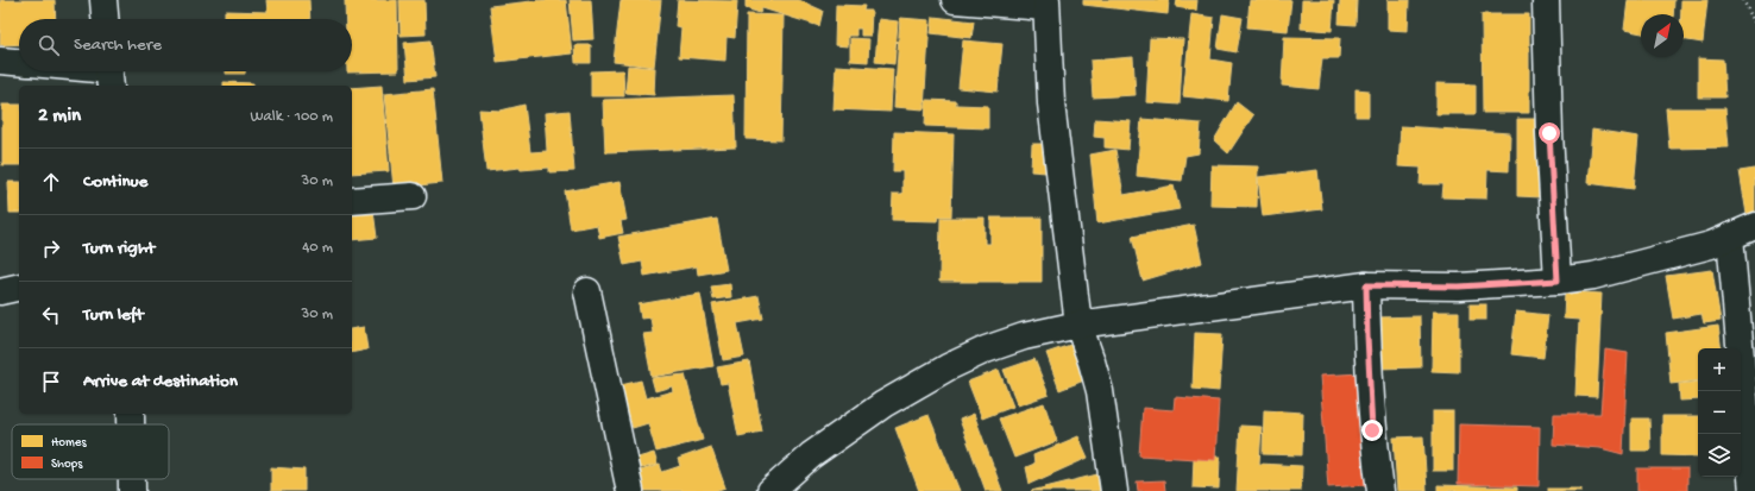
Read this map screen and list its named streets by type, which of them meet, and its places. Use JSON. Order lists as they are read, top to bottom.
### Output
{
  "legend": ["Homes", "Shops"],
  "north": "top right",
  "page": {
    "search": "Search here",
    "heading": ["2 min", "Walk · 100 m"],
    "list": [
      ["Continue", "30 m"],
      ["Turn right", "40 m"],
      ["Turn left", "30 m"],
      "Arrive at destination"
    ],
    "map_buttons": ["+", "−"]
  }
}
